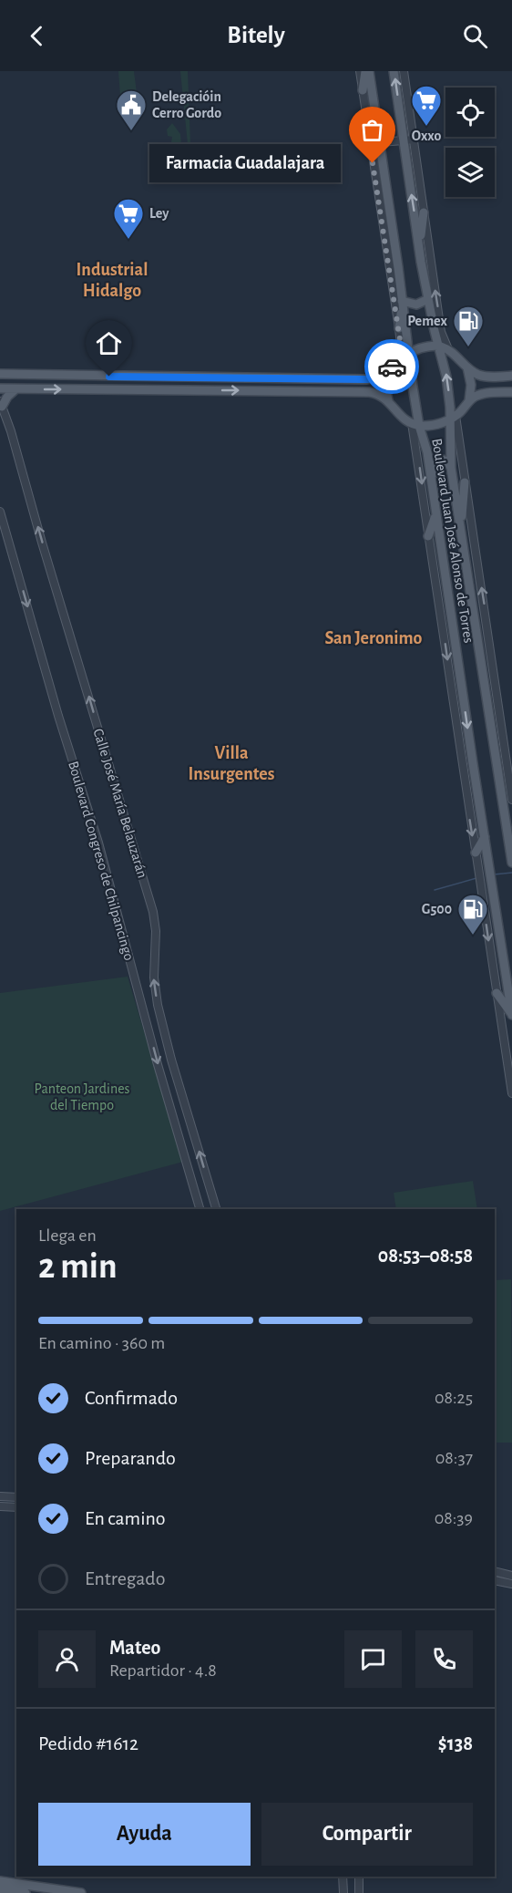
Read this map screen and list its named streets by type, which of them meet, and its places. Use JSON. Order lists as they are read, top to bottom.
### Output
{
  "streets": {
    "main road": ["Boulevard Juan José Alonso de Torres"],
    "street": ["Calle José María Belauzarán", "Boulevard Congreso de Chilpancingo"]
  },
  "one_way": ["Calle José María Belauzarán", "Boulevard Congreso de Chilpancingo"],
  "districts": ["Industrial Hidalgo", "San Jeronimo", "Villa Insurgentes"],
  "parks": ["Panteon Jardines del Tiempo"],
  "places": {
    "supermarket": ["Oxxo", "Ley"],
    "public building": ["Delegacióin Cerro Gordo"],
    "other": ["Farmacia Guadalajara"],
    "fuel station": ["Pemex", "G500"]
  },
  "page": {
    "header": "Bitely",
    "bubble": "Farmacia Guadalajara",
    "heading": ["2 min", "Llega en", "08:53–08:58"],
    "panel": [
      "Mateo",
      "Repartidor · 4.8",
      "Pedido #1612",
      "$138"
    ],
    "bar": "En camino · 360 m",
    "list": [
      ["Confirmado", "08:25"],
      ["Preparando", "08:37"],
      ["En camino", "08:39"],
      "Entregado"
    ],
    "buttons": ["Ayuda", "Compartir"]
  }
}
